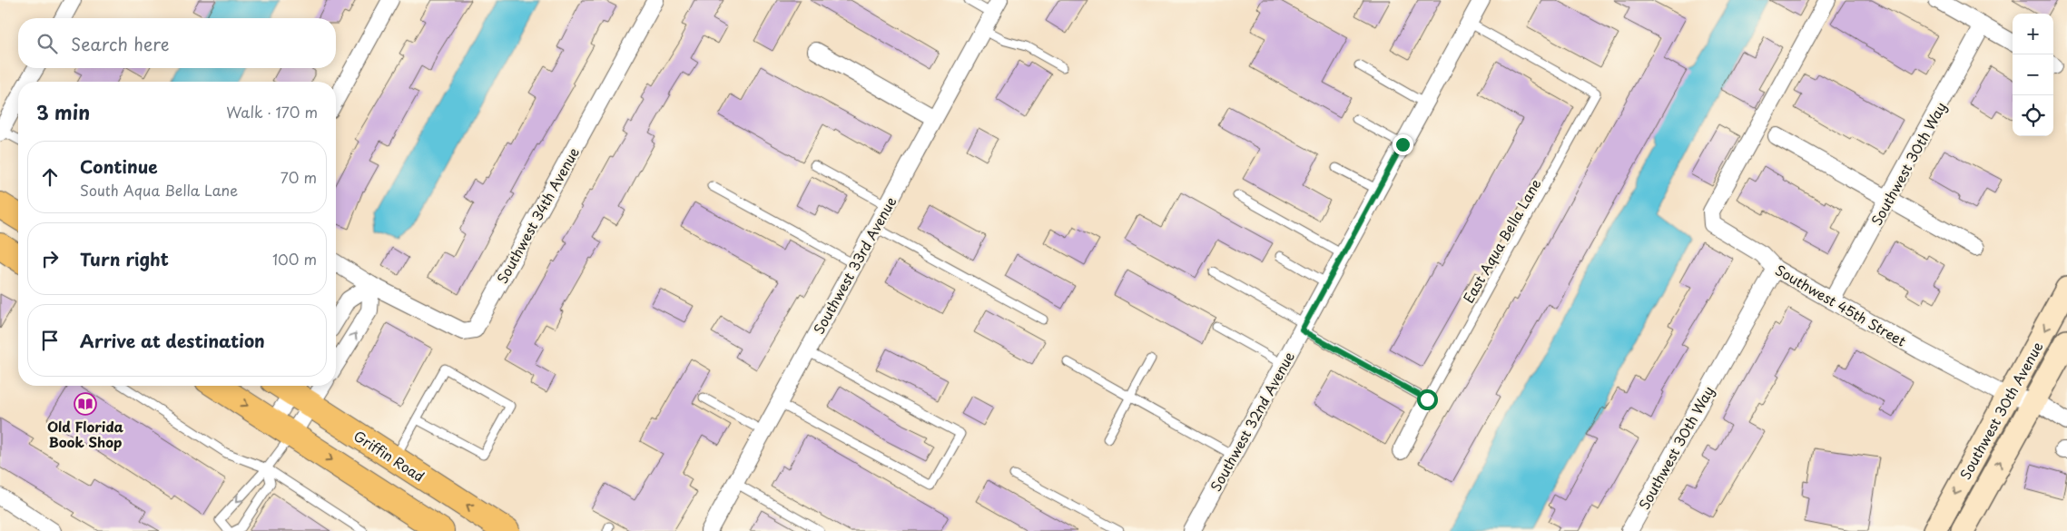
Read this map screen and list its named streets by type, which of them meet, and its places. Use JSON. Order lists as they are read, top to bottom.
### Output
{
  "streets": {
    "main road": ["Southwest 30th Avenue", "Griffin Road"],
    "street": [
      "Southwest 30th Way",
      "Southwest 34th Avenue",
      "Southwest 33rd Avenue",
      "Southwest 45th Street",
      "Southwest 32nd Avenue"
    ],
    "lane": ["East Aqua Bella Lane"]
  },
  "crossings": [
    ["Southwest 30th Way", "Southwest 45th Street"],
    ["East Aqua Bella Lane", "Southwest 32nd Avenue"],
    ["Southwest 45th Street", "Southwest 30th Avenue"]
  ],
  "places": {
    "library": ["Old Florida Book Shop"]
  },
  "page": {
    "map_buttons": ["+", "−"],
    "search": "Search here",
    "heading": ["3 min", "Walk · 170 m"],
    "list": [
      ["Continue", "South Aqua Bella Lane", "70 m"],
      ["Turn right", "100 m"],
      "Arrive at destination"
    ]
  }
}
